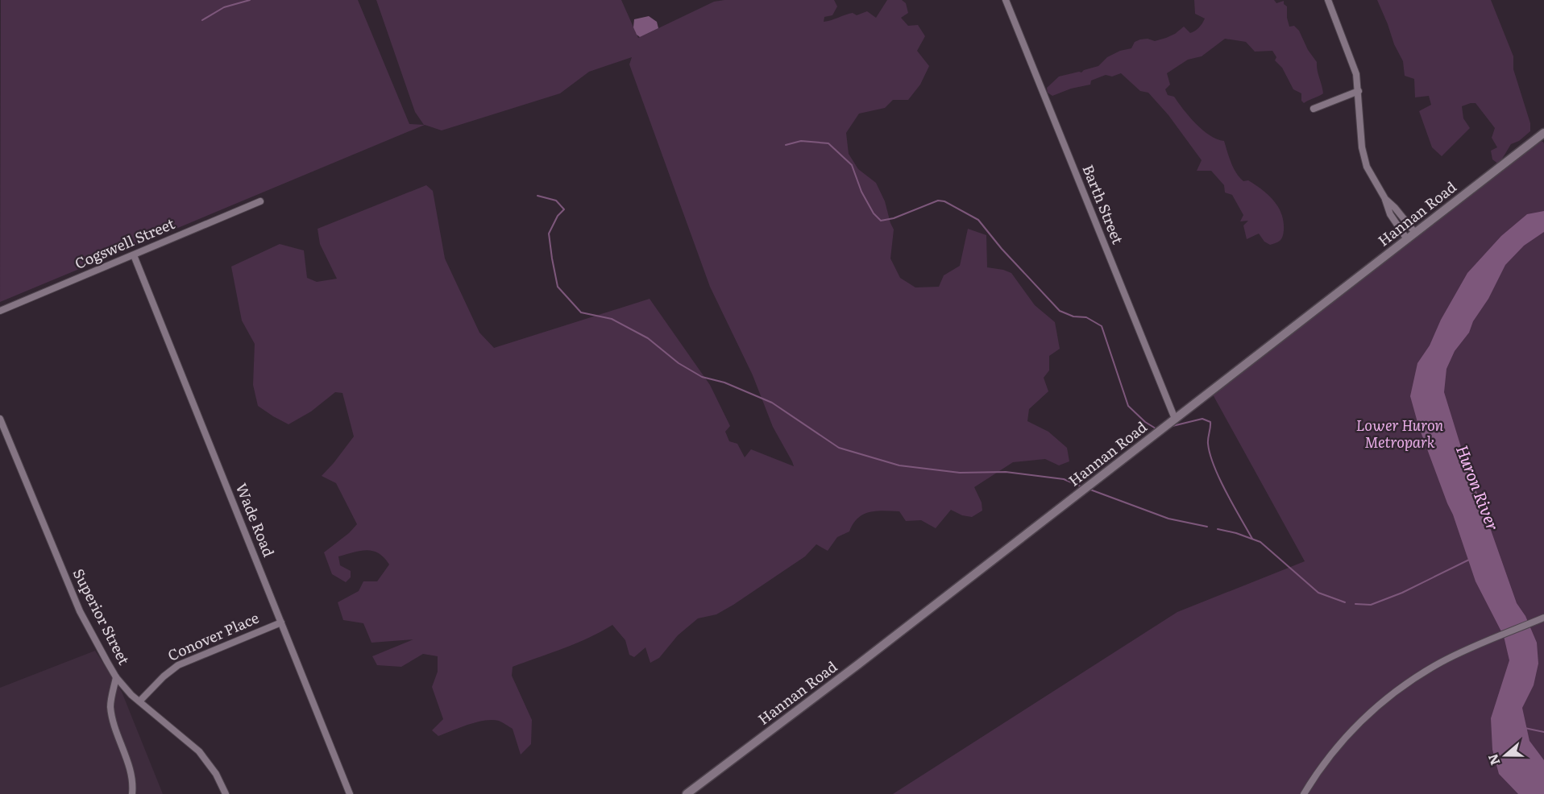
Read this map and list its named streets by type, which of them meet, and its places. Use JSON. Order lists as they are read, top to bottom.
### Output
{
  "streets": {
    "street": [
      "Barth Street",
      "Hannan Road",
      "Cogswell Street",
      "Wade Road",
      "Superior Street",
      "Conover Place"
    ]
  },
  "crossings": [
    ["Barth Street", "Hannan Road"],
    ["Cogswell Street", "Wade Road"],
    ["Wade Road", "Conover Place"],
    ["Superior Street", "Conover Place"]
  ],
  "water": ["Huron River"],
  "parks": ["Lower Huron Metropark"],
  "north": "left"
}
